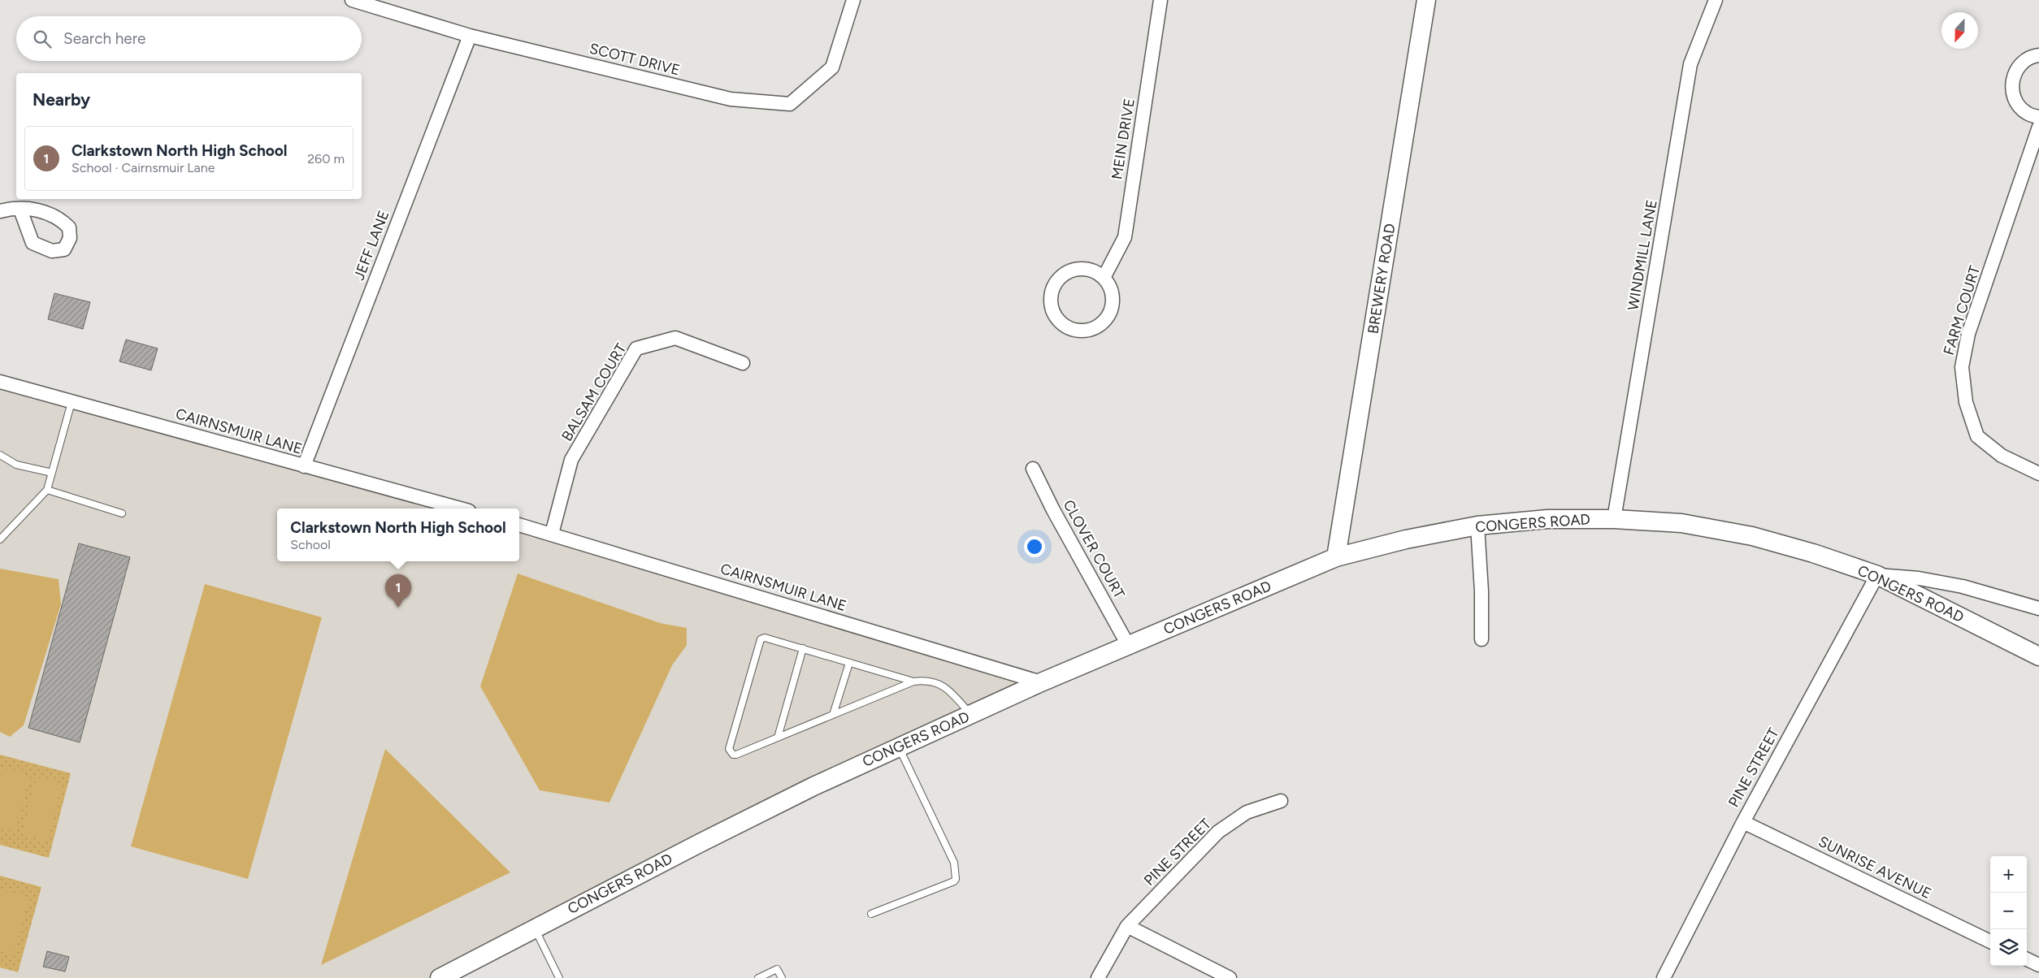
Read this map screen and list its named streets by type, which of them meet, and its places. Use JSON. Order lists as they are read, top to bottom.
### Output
{
  "streets": {
    "street": [
      "SCOTT DRIVE",
      "MEIN DRIVE",
      "JEFF LANE",
      "WINDMILL LANE",
      "BREWERY ROAD",
      "FARM COURT",
      "BALSAM COURT",
      "CAIRNSMUIR LANE",
      "CONGERS ROAD",
      "CLOVER COURT",
      "PINE STREET",
      "SUNRISE AVENUE"
    ]
  },
  "crossings": [
    ["SCOTT DRIVE", "JEFF LANE"],
    ["JEFF LANE", "CAIRNSMUIR LANE"],
    ["WINDMILL LANE", "CONGERS ROAD"],
    ["BREWERY ROAD", "CONGERS ROAD"],
    ["BALSAM COURT", "CAIRNSMUIR LANE"],
    ["CAIRNSMUIR LANE", "CONGERS ROAD"],
    ["CONGERS ROAD", "CLOVER COURT"],
    ["CONGERS ROAD", "PINE STREET"],
    ["PINE STREET", "SUNRISE AVENUE"]
  ],
  "north": "bottom",
  "page": {
    "search": "Search here",
    "heading": "Nearby",
    "list": [
      {
        "mark": "1",
        "name": "Clarkstown North High School",
        "note": "School · Cairnsmuir Lane",
        "value": "260 m"
      }
    ],
    "popup": ["Clarkstown North High School", "School"],
    "pins": "1",
    "map_buttons": ["+", "−"]
  }
}
